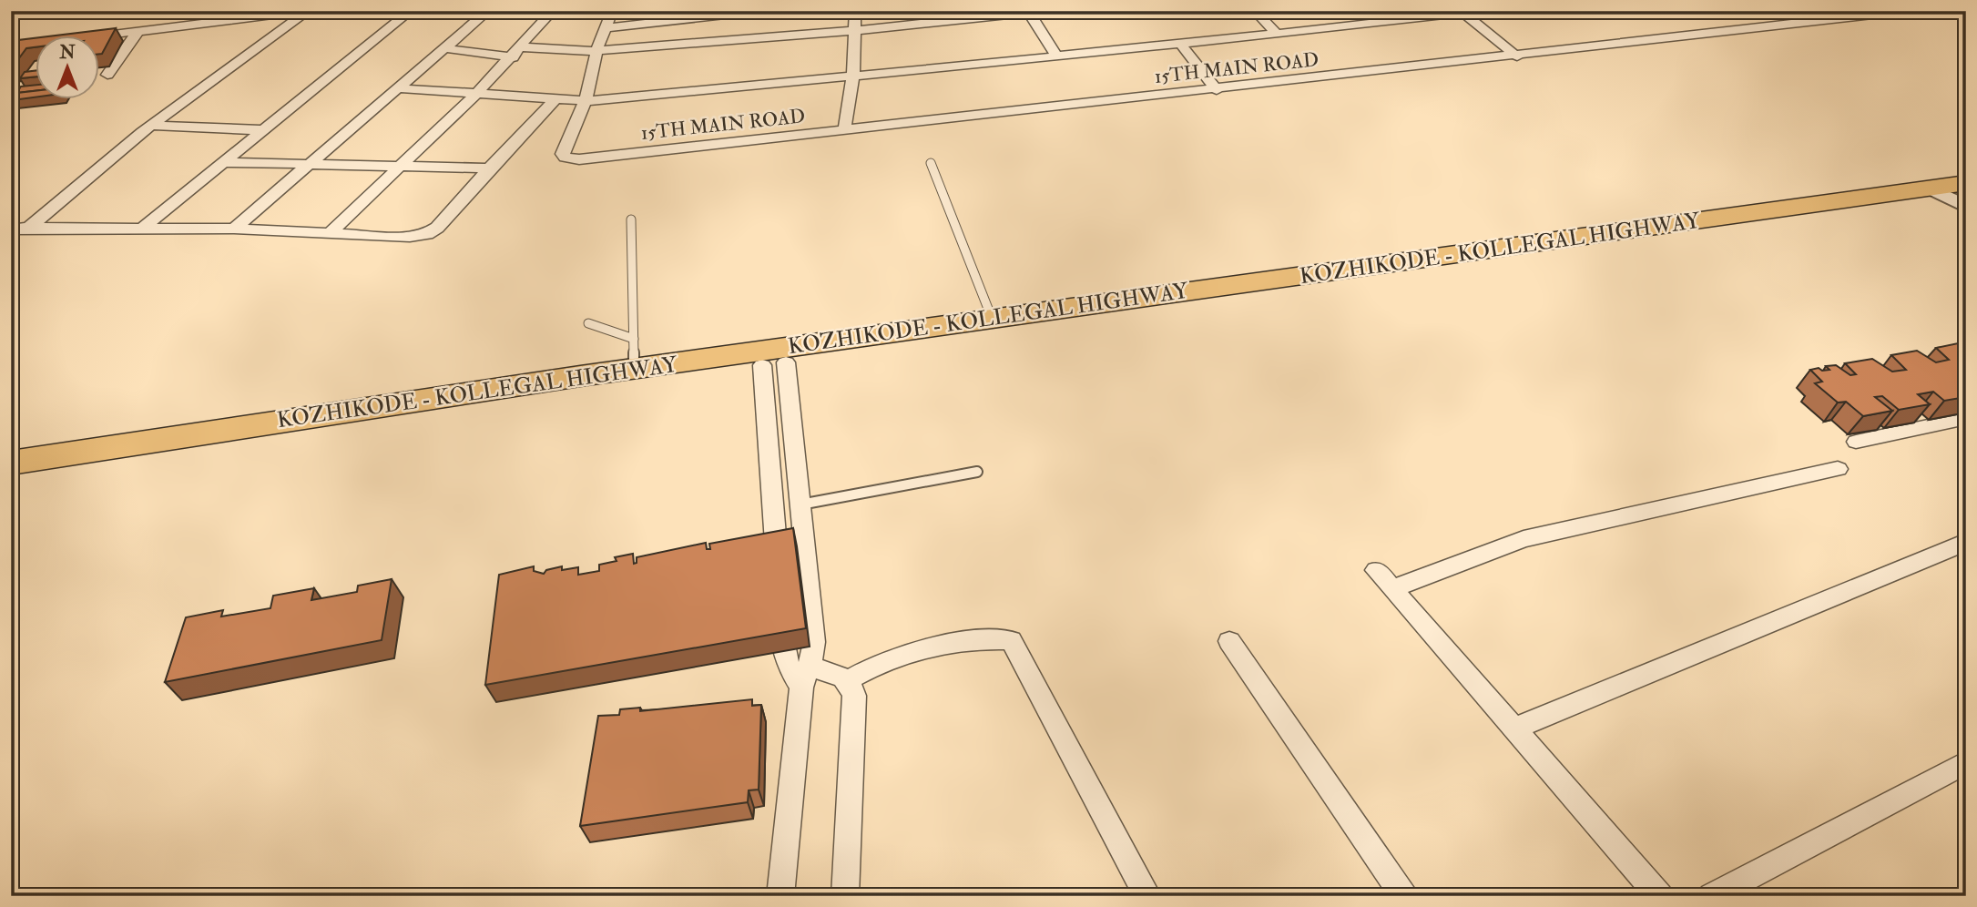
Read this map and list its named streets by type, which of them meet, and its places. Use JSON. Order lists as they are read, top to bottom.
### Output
{
  "streets": {
    "main road": ["KOZHIKODE - KOLLEGAL HIGHWAY"],
    "street": ["15TH MAIN ROAD"]
  },
  "north": "top"
}
